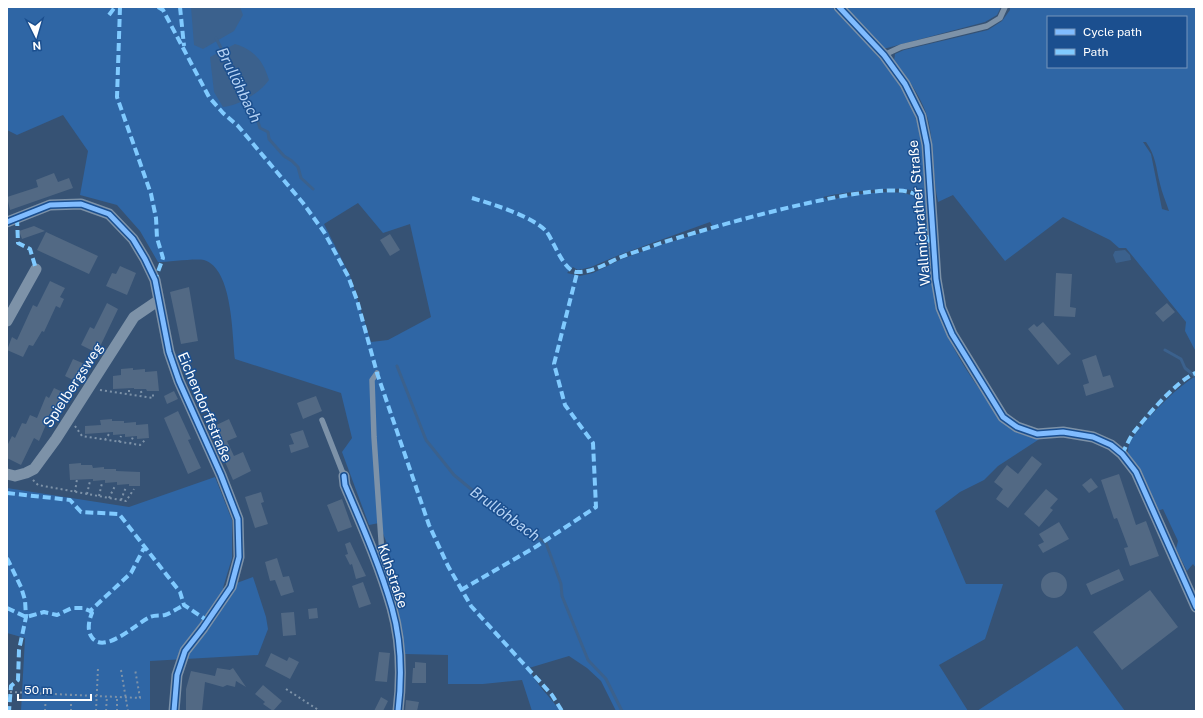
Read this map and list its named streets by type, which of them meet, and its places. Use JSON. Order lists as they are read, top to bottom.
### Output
{
  "streets": {
    "street": [
      "Wallmichrather Straße",
      "Spielbergsweg",
      "Eichendorffstraße",
      "Kuhstraße"
    ]
  },
  "crossings": [
    ["Spielbergsweg", "Eichendorffstraße"]
  ],
  "water": ["Brullöhbach"],
  "legend": ["Cycle path", "Path"],
  "scale_bar": "50 m",
  "north": "bottom"
}
